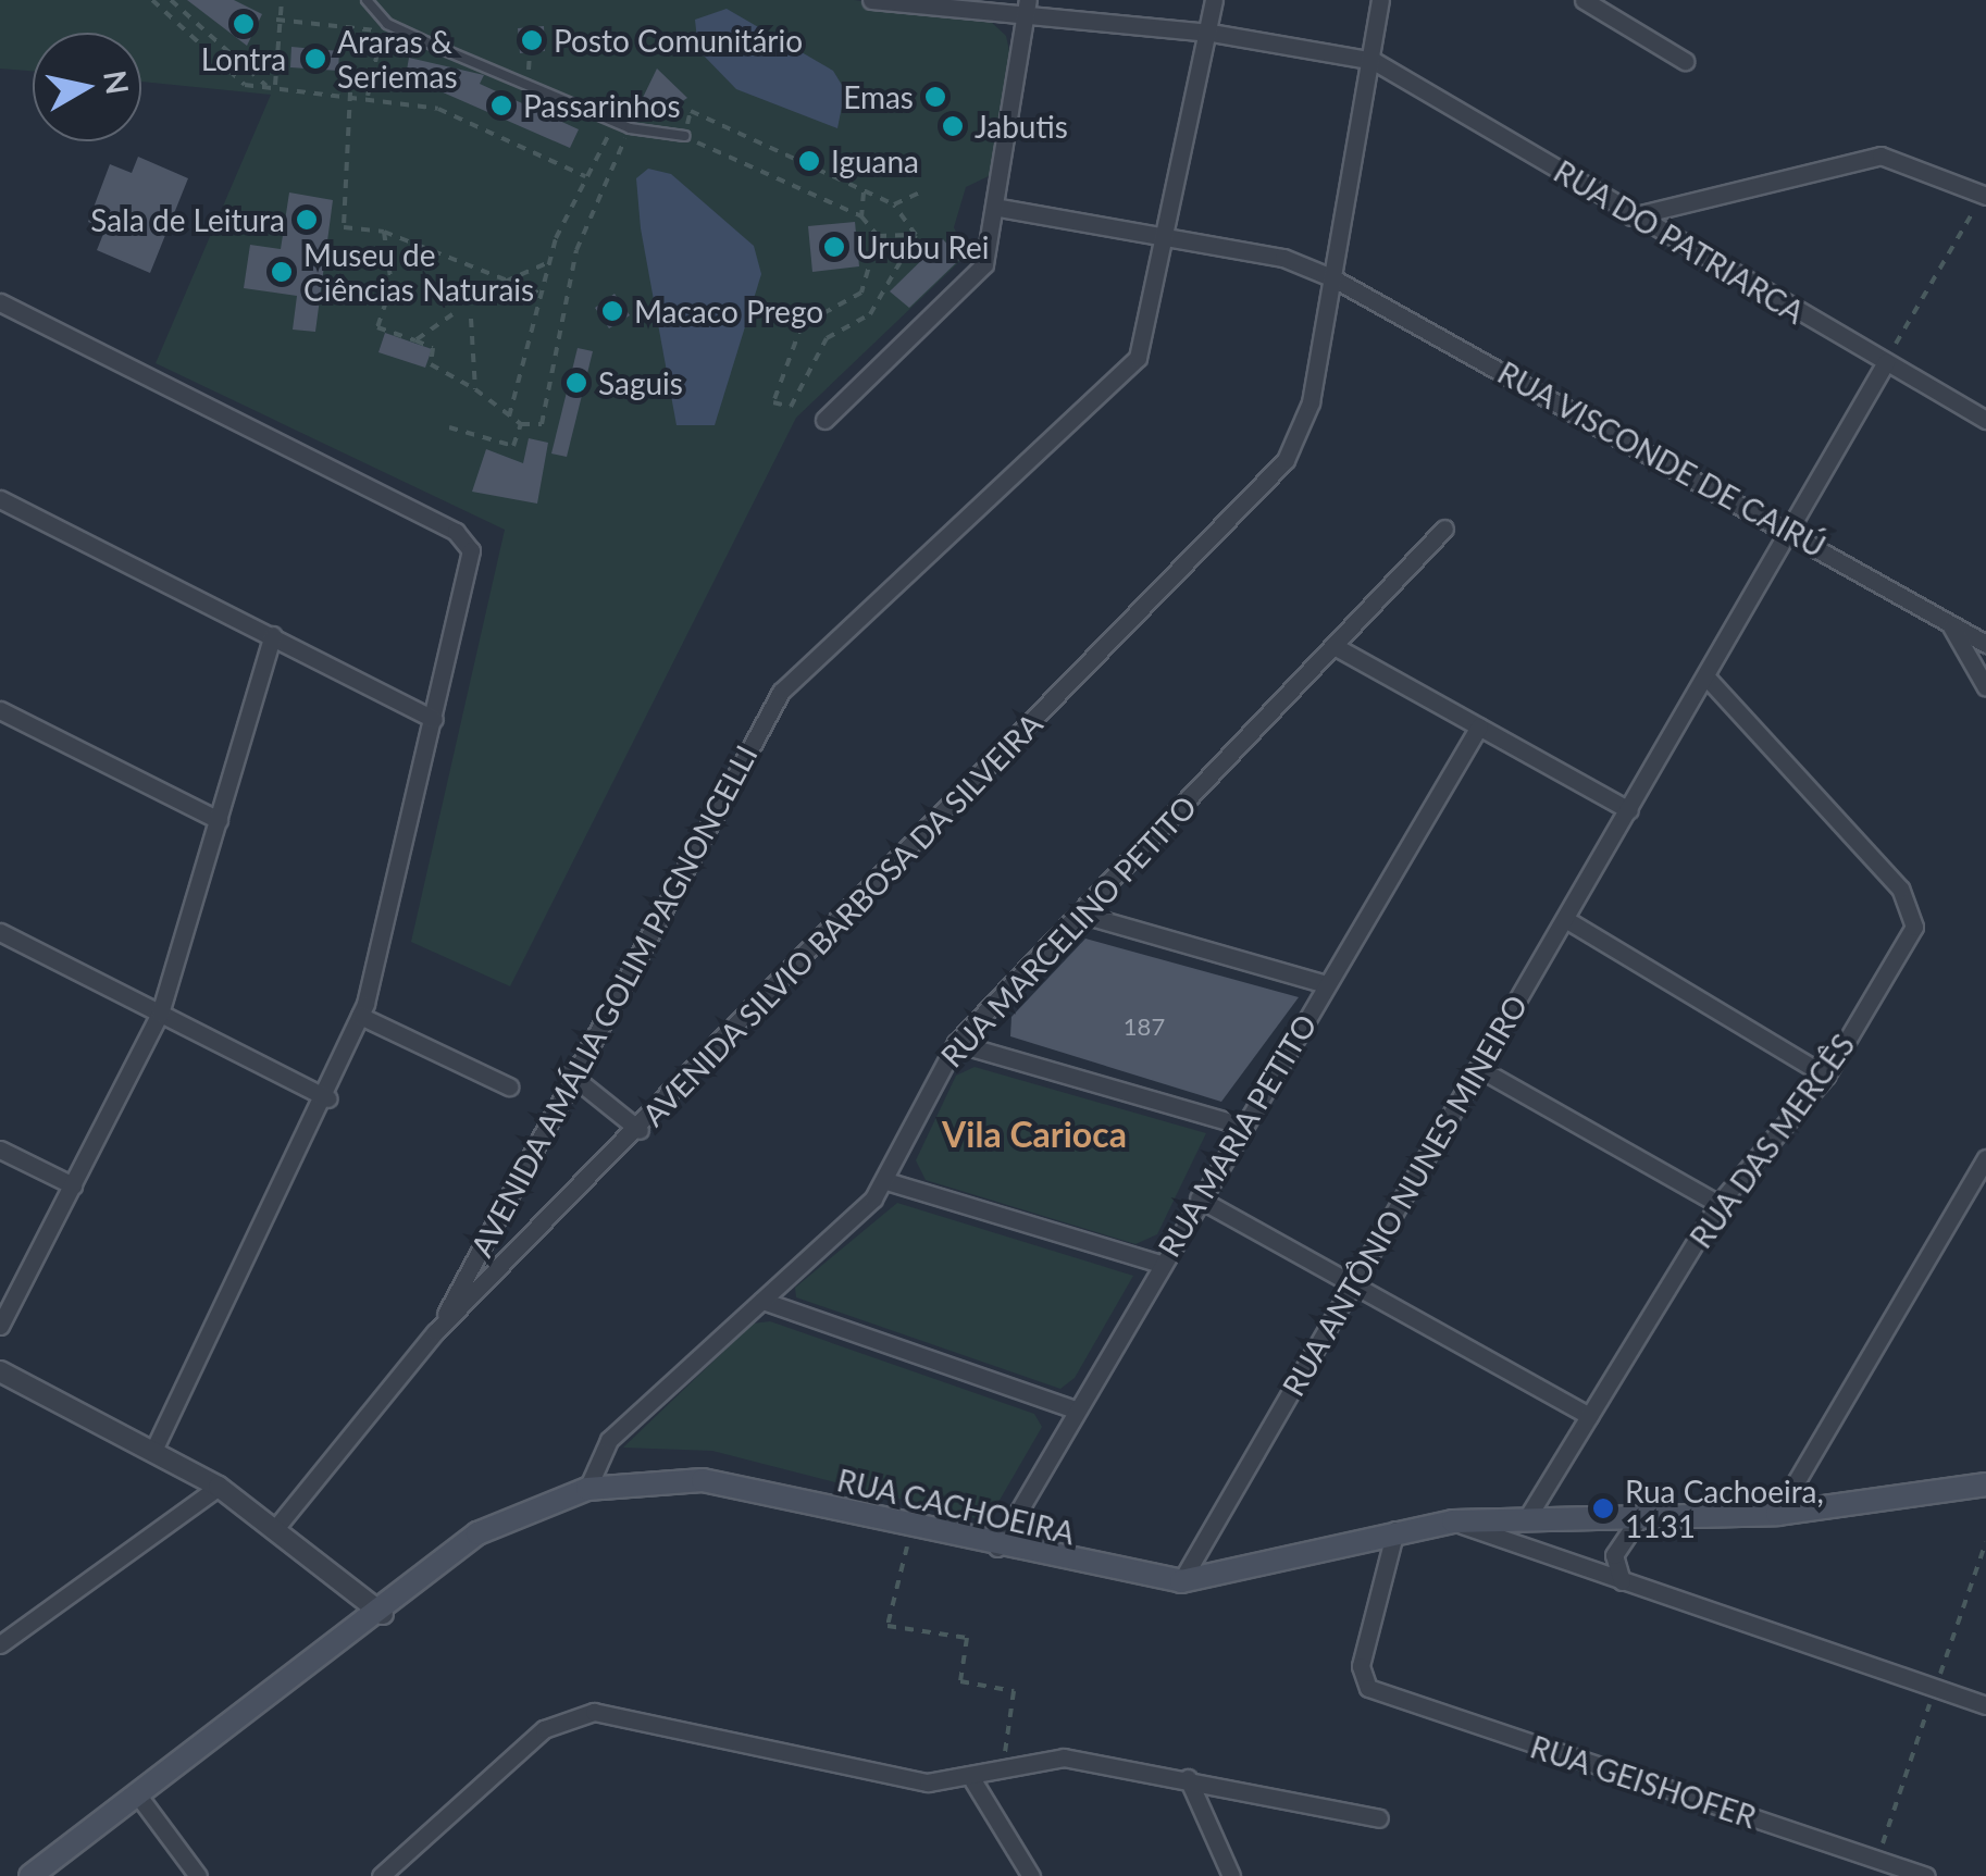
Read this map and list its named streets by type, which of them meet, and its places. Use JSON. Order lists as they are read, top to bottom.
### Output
{
  "streets": {
    "main road": ["RUA CACHOEIRA"],
    "street": [
      "RUA DO PATRIARCA",
      "RUA VISCONDE DE CAIRÚ",
      "AVENIDA SILVIO BARBOSA DA SILVEIRA",
      "RUA MARCELINO PETITO",
      "AVENIDA AMÁLIA GOLIM PAGNONCELLI",
      "RUA MARIA PETITO",
      "RUA DAS MERCÊS",
      "RUA ANTÔNIO NUNES MINEIRO",
      "RUA GEISHOFER"
    ]
  },
  "crossings": [
    ["RUA DO PATRIARCA", "AVENIDA SILVIO BARBOSA DA SILVEIRA"],
    ["RUA DO PATRIARCA", "RUA ANTÔNIO NUNES MINEIRO"],
    ["RUA VISCONDE DE CAIRÚ", "AVENIDA SILVIO BARBOSA DA SILVEIRA"],
    ["RUA VISCONDE DE CAIRÚ", "AVENIDA AMÁLIA GOLIM PAGNONCELLI"],
    ["RUA VISCONDE DE CAIRÚ", "RUA ANTÔNIO NUNES MINEIRO"],
    ["AVENIDA SILVIO BARBOSA DA SILVEIRA", "AVENIDA AMÁLIA GOLIM PAGNONCELLI"],
    ["RUA MARCELINO PETITO", "RUA CACHOEIRA"],
    ["RUA MARIA PETITO", "RUA CACHOEIRA"],
    ["RUA DAS MERCÊS", "RUA ANTÔNIO NUNES MINEIRO"],
    ["RUA DAS MERCÊS", "RUA CACHOEIRA"],
    ["RUA ANTÔNIO NUNES MINEIRO", "RUA CACHOEIRA"],
    ["RUA CACHOEIRA", "RUA GEISHOFER"]
  ],
  "districts": ["Vila Carioca"],
  "places": [
    "Lontra",
    "Posto Comunitário",
    "Araras & Seriemas",
    "Emas",
    "Passarinhos",
    "Jabutis",
    "Iguana",
    "Sala de Leitura",
    "Urubu Rei",
    "Museu de Ciências Naturais",
    "Macaco Prego",
    "Saguis",
    "Rua Cachoeira, 1131"
  ],
  "house_numbers": ["187"],
  "north": "right"
}
